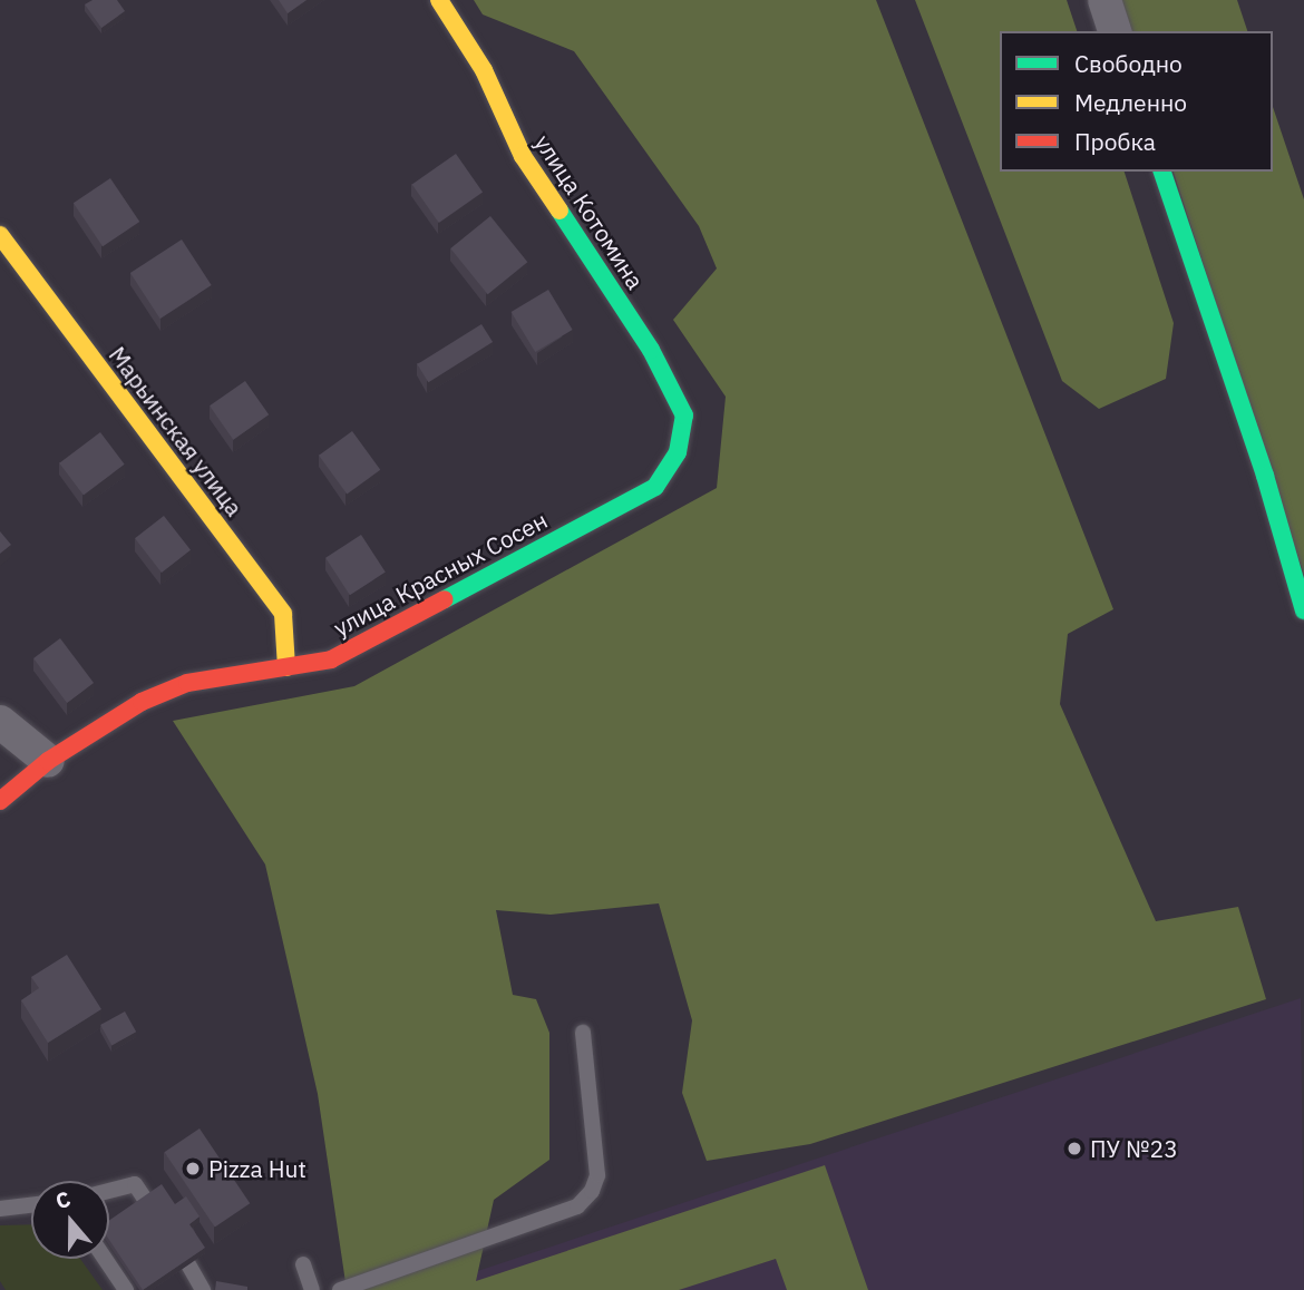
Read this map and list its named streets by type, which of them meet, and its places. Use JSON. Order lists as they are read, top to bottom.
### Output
{
  "streets": {
    "street": ["улица Котомина", "Марьинская улица", "улица Красных Сосен"]
  },
  "crossings": [
    ["улица Котомина", "улица Красных Сосен"],
    ["Марьинская улица", "улица Красных Сосен"]
  ],
  "places": ["ПУ №23", "Pizza Hut"],
  "legend": ["Свободно", "Медленно", "Пробка"],
  "north": "top"
}
